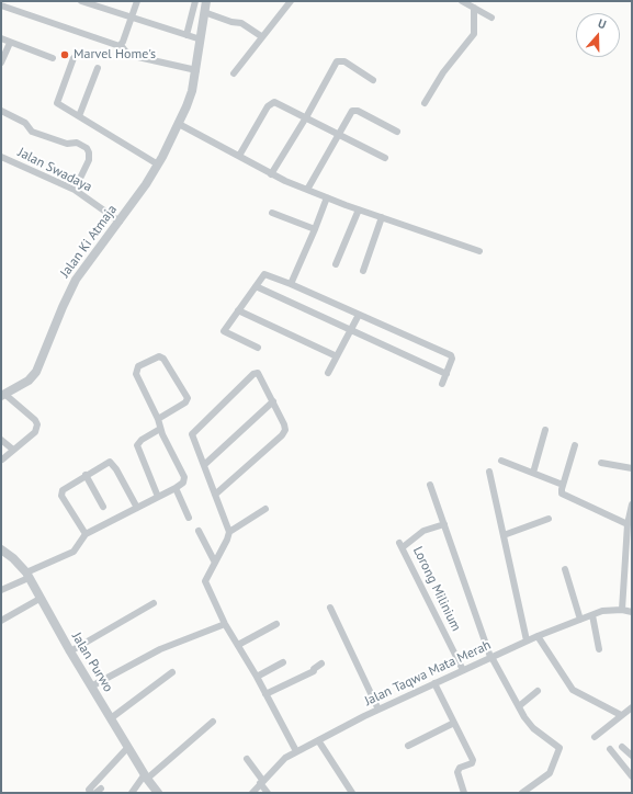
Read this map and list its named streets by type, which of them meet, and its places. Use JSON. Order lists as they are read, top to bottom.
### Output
{
  "streets": {
    "street": [
      "Jalan Swadaya",
      "Jalan Ki Atmaja",
      "Lorong Milinium",
      "Jalan Purwo",
      "Jalan Taqwa Mata Merah"
    ]
  },
  "crossings": [
    ["Jalan Swadaya", "Jalan Ki Atmaja"],
    ["Lorong Milinium", "Jalan Taqwa Mata Merah"]
  ],
  "places": ["Marvel Home's"],
  "north": "top"
}
